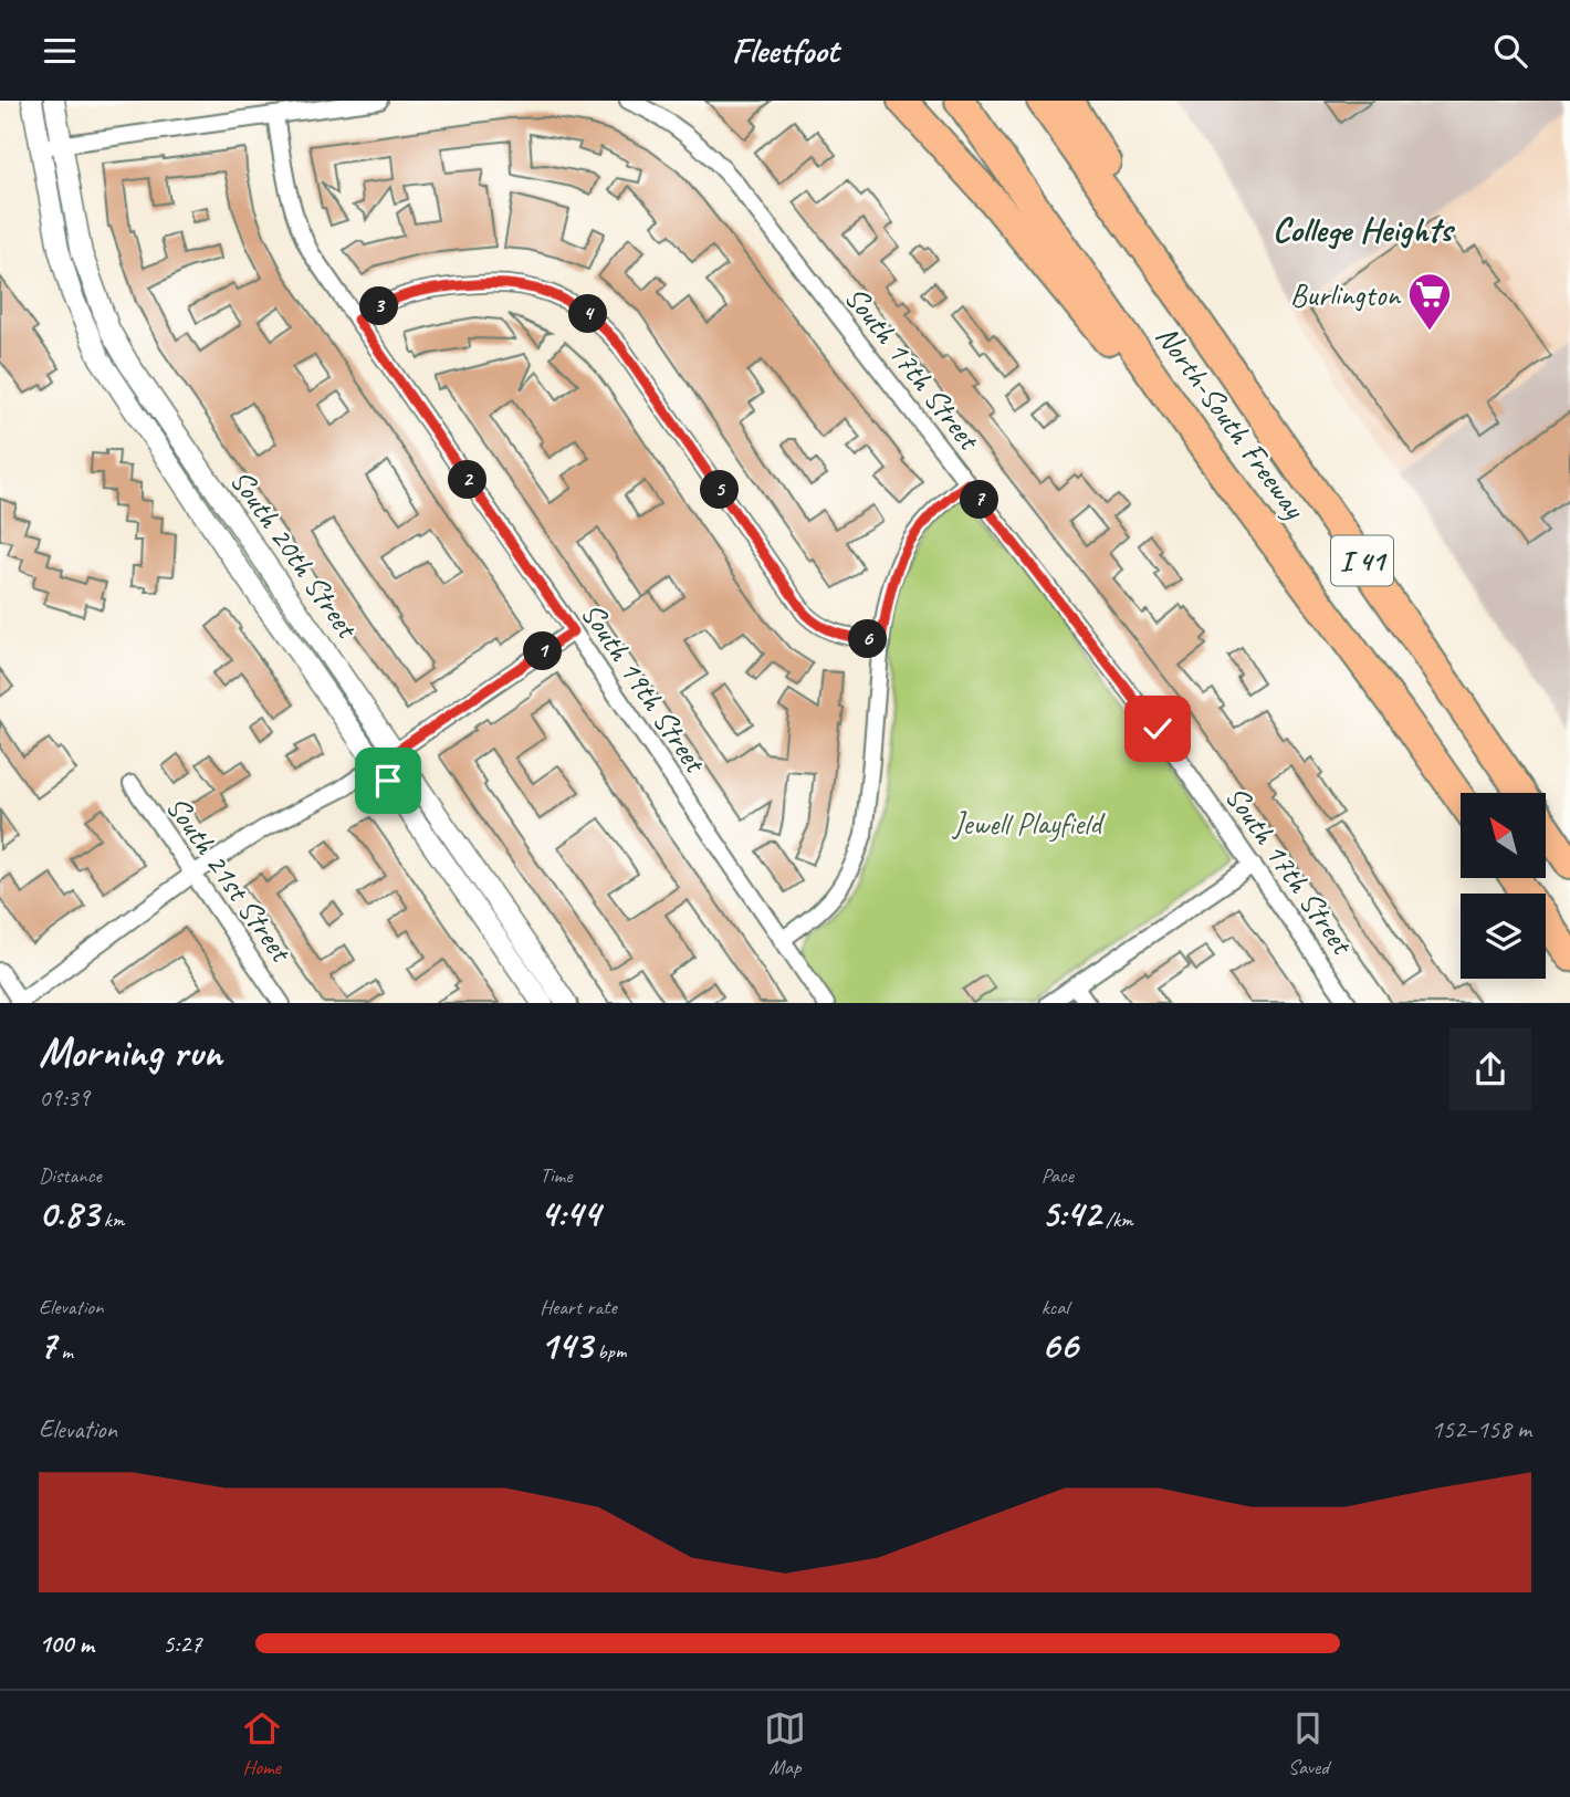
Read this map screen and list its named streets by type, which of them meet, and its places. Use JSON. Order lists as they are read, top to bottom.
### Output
{
  "streets": {
    "highway": ["North-South Freeway", "I 41"],
    "street": [
      "South 17th Street",
      "South 20th Street",
      "South 19th Street",
      "South 21st Street"
    ]
  },
  "districts": ["College Heights"],
  "parks": ["Jewell Playfield"],
  "places": {
    "supermarket": ["Burlington"]
  },
  "north": "top left",
  "page": {
    "header": "Fleetfoot",
    "pins": [
      "3",
      "4",
      "2",
      "5",
      "7",
      "6",
      "1"
    ],
    "heading": ["Morning run", "09:39"],
    "stats": [
      ["Distance", "0.83 km"],
      ["Time", "4:44"],
      ["Pace", "5:42 /km"],
      ["Elevation", "7 m"],
      ["Heart rate", "143 bpm"],
      ["kcal", "66"]
    ],
    "chart": ["Elevation", "152–158 m"],
    "list": [
      {
        "name": "100 m",
        "note": "5:27"
      }
    ],
    "tabs": ["Home", "Map", "Saved"]
  }
}
